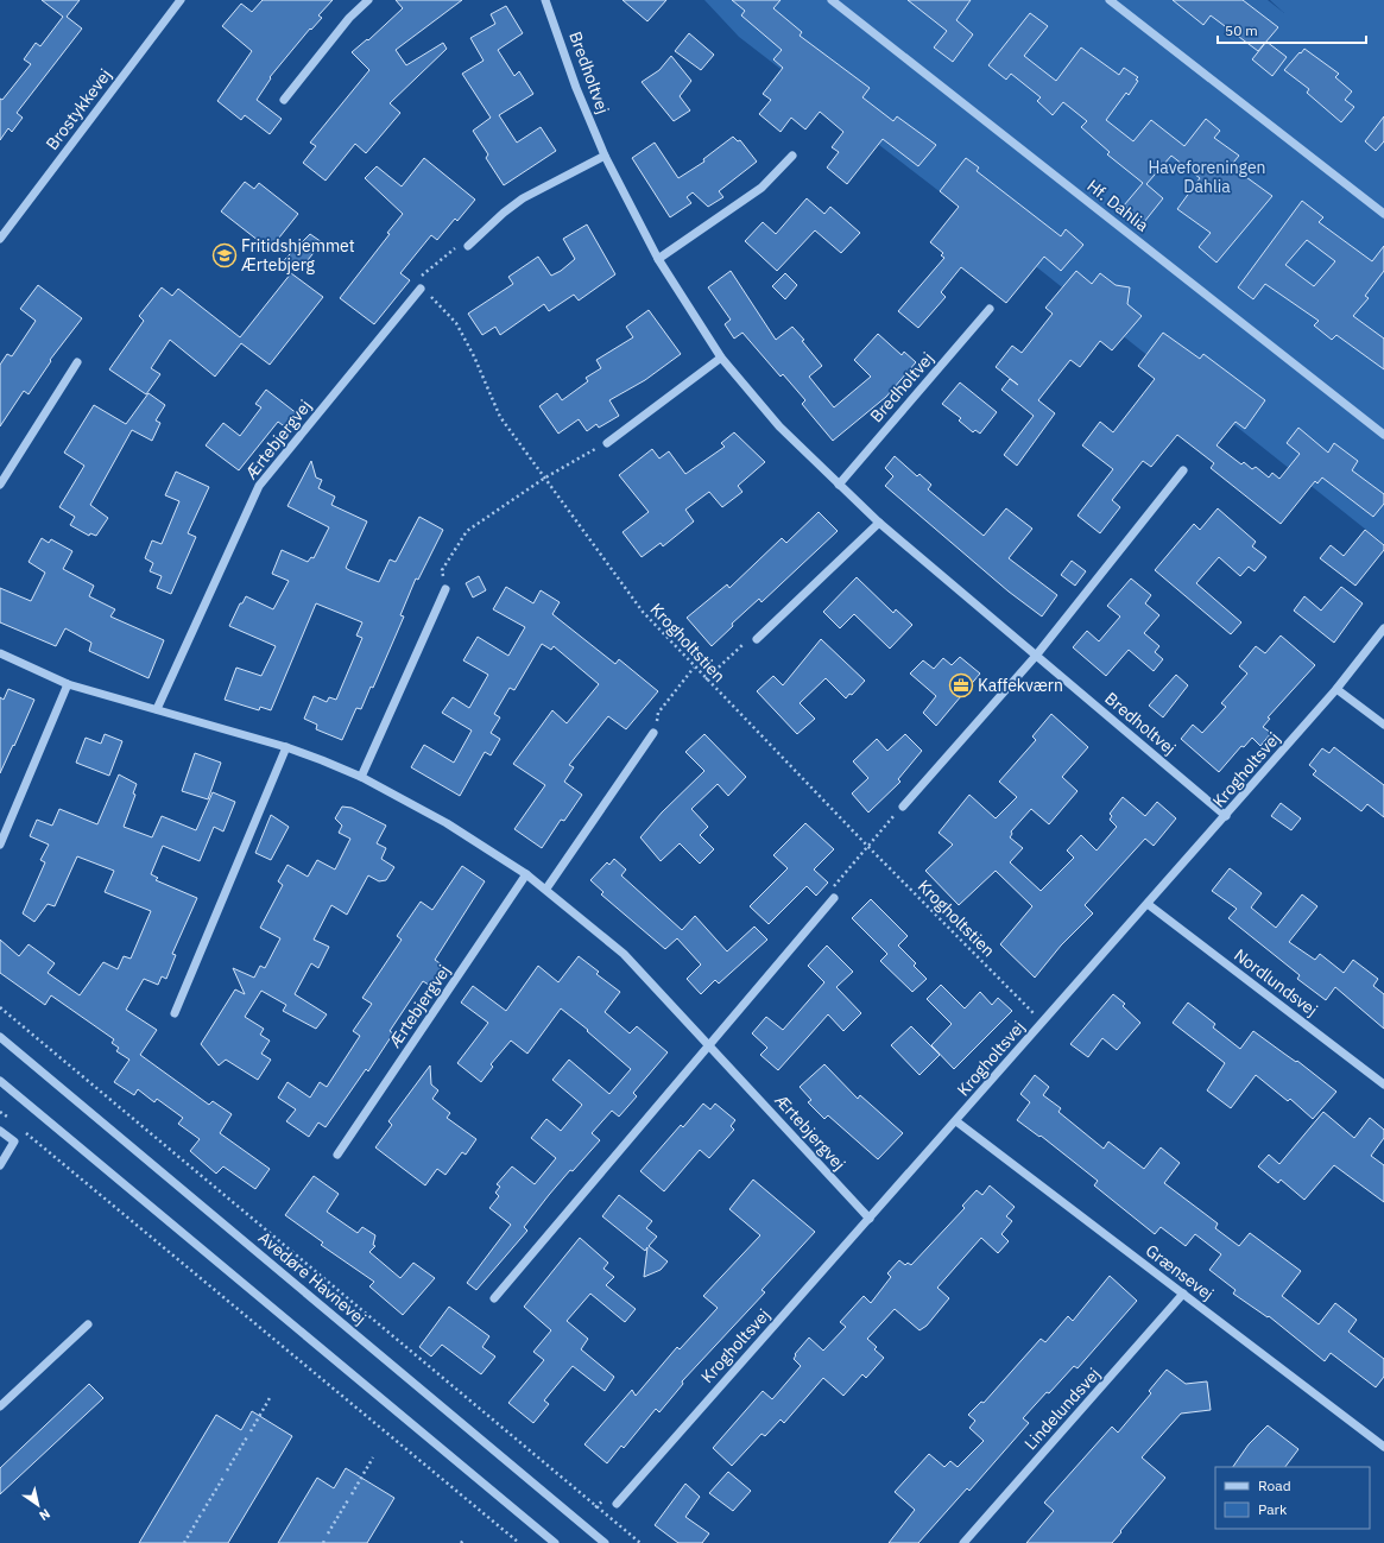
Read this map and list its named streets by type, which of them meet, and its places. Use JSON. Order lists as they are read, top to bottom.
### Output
{
  "streets": {
    "street": [
      "Bredholtvej",
      "Brostykkevej",
      "Hf. Dahlia",
      "Ærtebjergvej",
      "Krogholtsvej",
      "Nordlundsvej",
      "Grænsevej",
      "Avedøre Havnevej",
      "Lindelundsvej"
    ],
    "path": ["Krogholtstien"]
  },
  "crossings": [
    ["Bredholtvej", "Krogholtsvej"],
    ["Ærtebjergvej", "Krogholtstien"],
    ["Ærtebjergvej", "Krogholtsvej"],
    ["Krogholtstien", "Krogholtsvej"],
    ["Krogholtsvej", "Nordlundsvej"],
    ["Krogholtsvej", "Grænsevej"],
    ["Grænsevej", "Lindelundsvej"]
  ],
  "parks": ["Haveforeningen Dahlia"],
  "places": {
    "school or university": ["Fritidshjemmet Ærtebjerg"],
    "office": ["Kaffekværn"]
  },
  "legend": ["Road", "Park"],
  "scale_bar": "50 m",
  "north": "bottom right"
}
